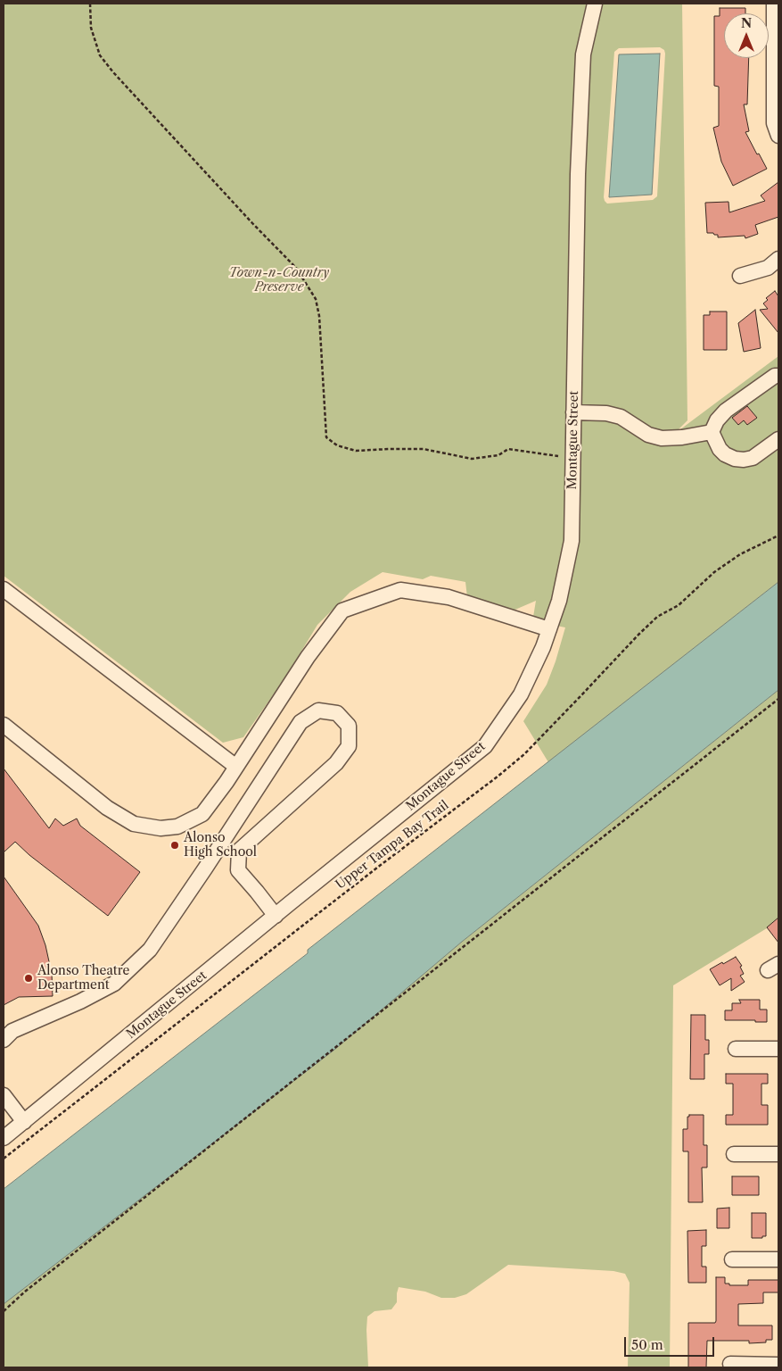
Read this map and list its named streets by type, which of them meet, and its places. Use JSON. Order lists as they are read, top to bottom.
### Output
{
  "streets": {
    "street": ["Montague Street"],
    "path": ["Upper Tampa Bay Trail"]
  },
  "parks": ["Town-n-Country Preserve"],
  "places": ["Alonso High School", "Alonso Theatre Department"],
  "scale_bar": "50 m",
  "north": "top"
}
